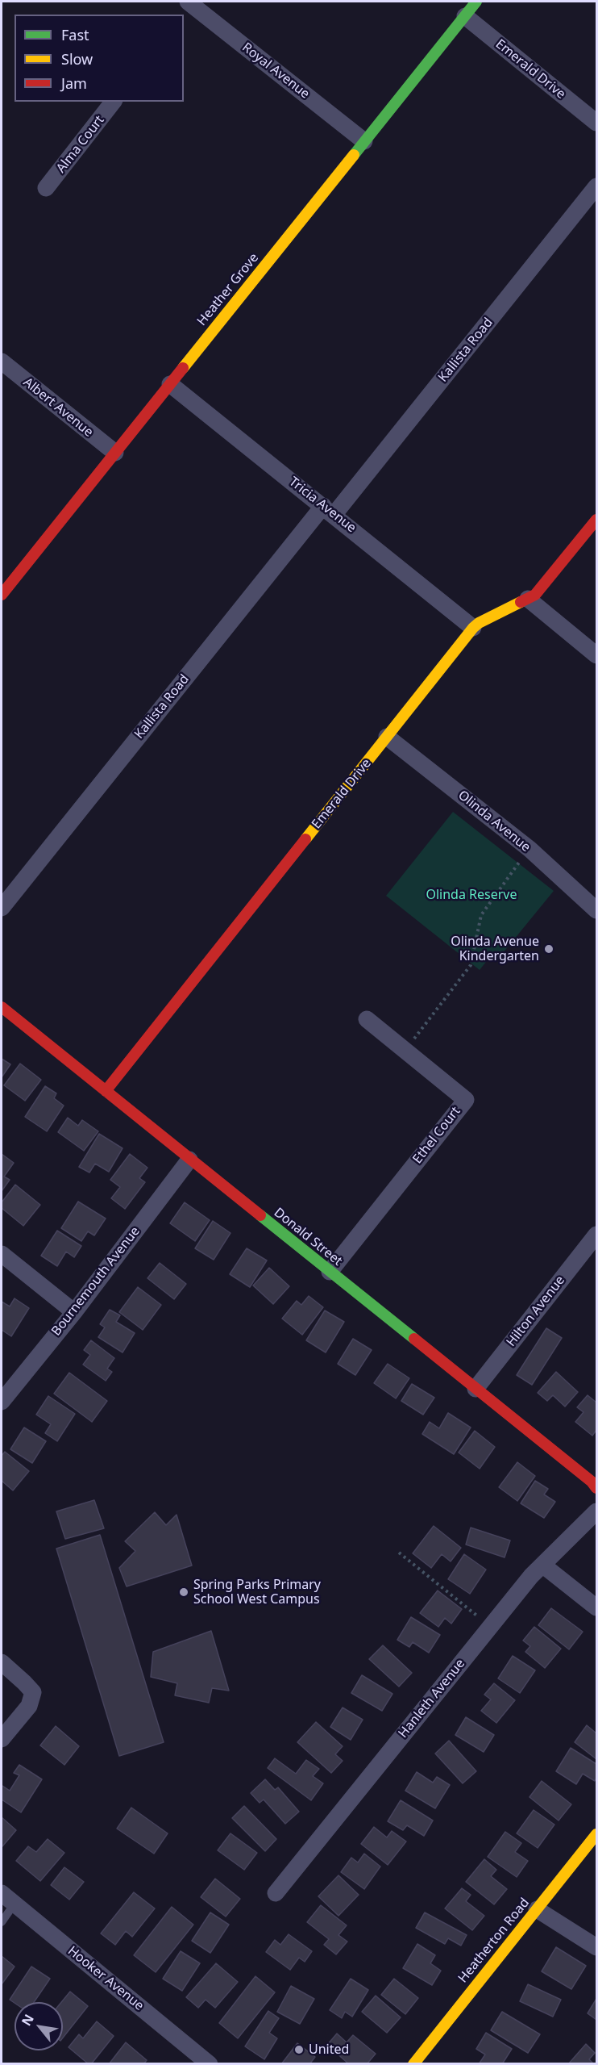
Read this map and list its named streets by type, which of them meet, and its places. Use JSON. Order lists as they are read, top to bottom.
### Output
{
  "streets": {
    "street": [
      "Emerald Drive",
      "Royal Avenue",
      "Alma Court",
      "Heather Grove",
      "Kallista Road",
      "Albert Avenue",
      "Tricia Avenue",
      "Olinda Avenue",
      "Ethel Court",
      "Donald Street",
      "Bournemouth Avenue",
      "Hilton Avenue",
      "Hanleth Avenue",
      "Heatherton Road",
      "Hooker Avenue"
    ]
  },
  "crossings": [
    ["Emerald Drive", "Heather Grove"],
    ["Emerald Drive", "Tricia Avenue"],
    ["Emerald Drive", "Olinda Avenue"],
    ["Emerald Drive", "Donald Street"],
    ["Royal Avenue", "Heather Grove"],
    ["Heather Grove", "Albert Avenue"],
    ["Heather Grove", "Tricia Avenue"],
    ["Kallista Road", "Tricia Avenue"],
    ["Ethel Court", "Donald Street"],
    ["Donald Street", "Bournemouth Avenue"],
    ["Donald Street", "Hilton Avenue"]
  ],
  "parks": ["Olinda Reserve"],
  "places": ["Olinda Avenue Kindergarten", "Spring Parks Primary School West Campus", "United"],
  "legend": ["Fast", "Slow", "Jam"],
  "north": "top left"
}
